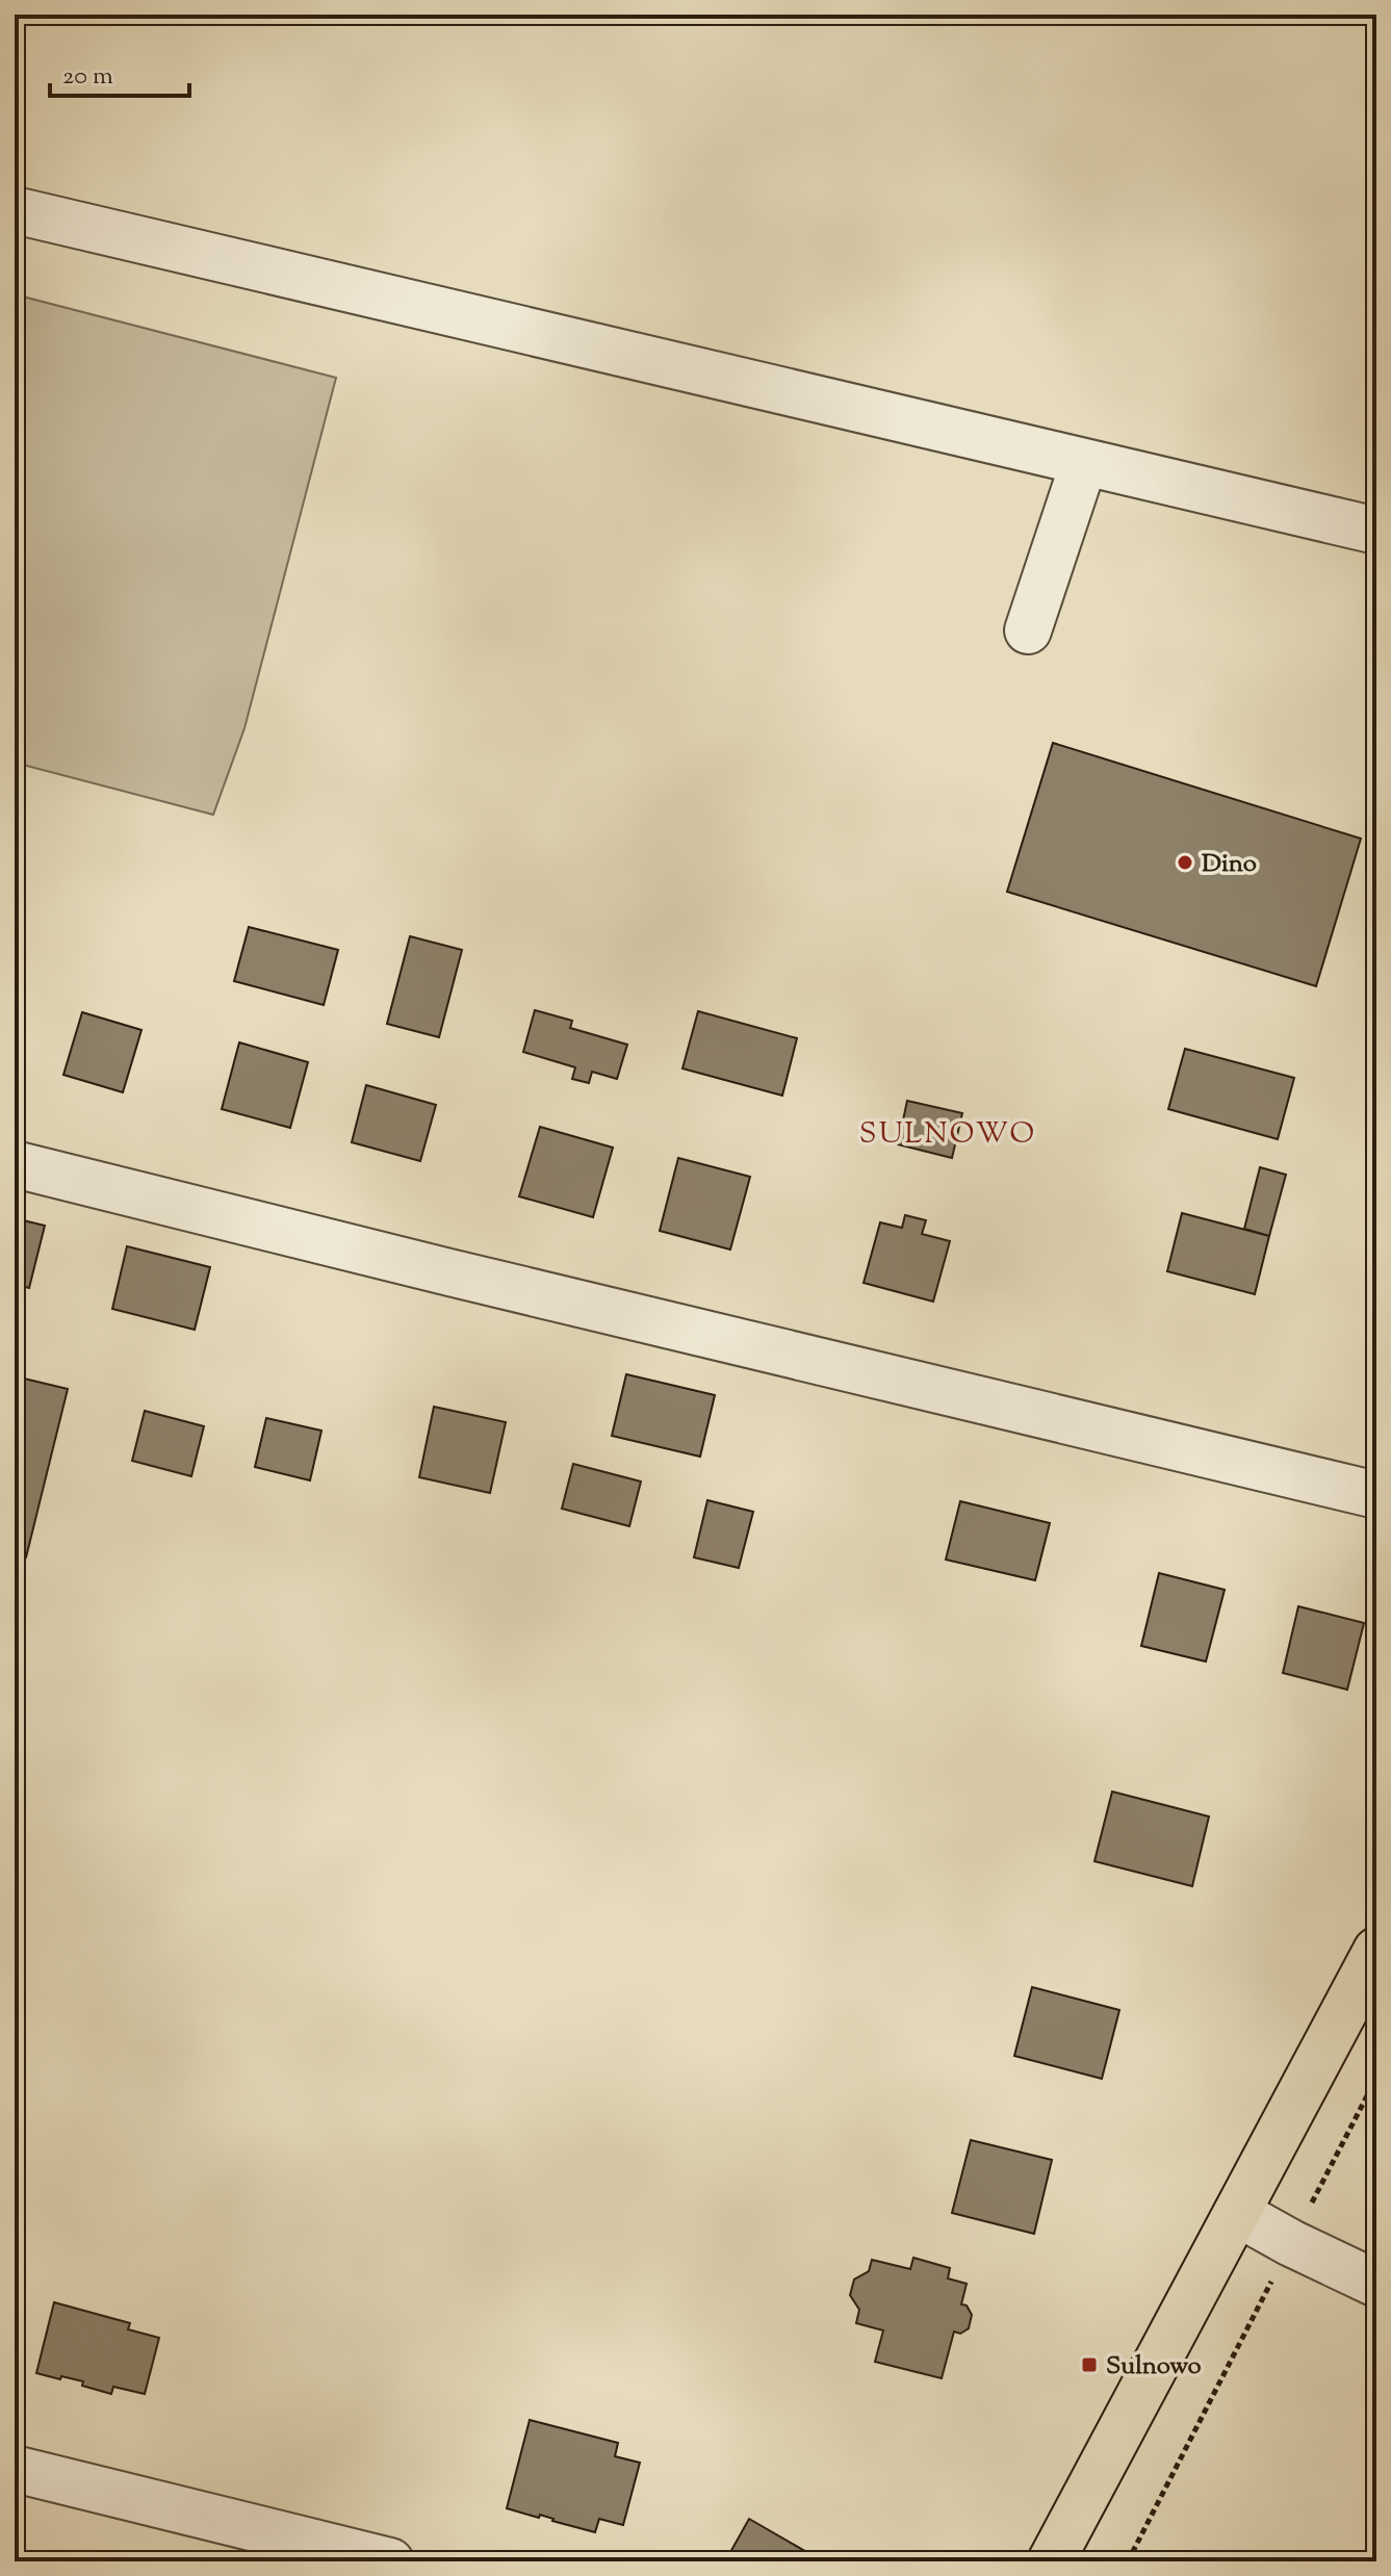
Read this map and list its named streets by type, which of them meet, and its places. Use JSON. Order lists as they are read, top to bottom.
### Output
{
  "districts": ["SULNOWO"],
  "places": {
    "other": ["Dino"],
    "transit": ["Sulnowo"]
  },
  "scale_bar": "20 m"
}
